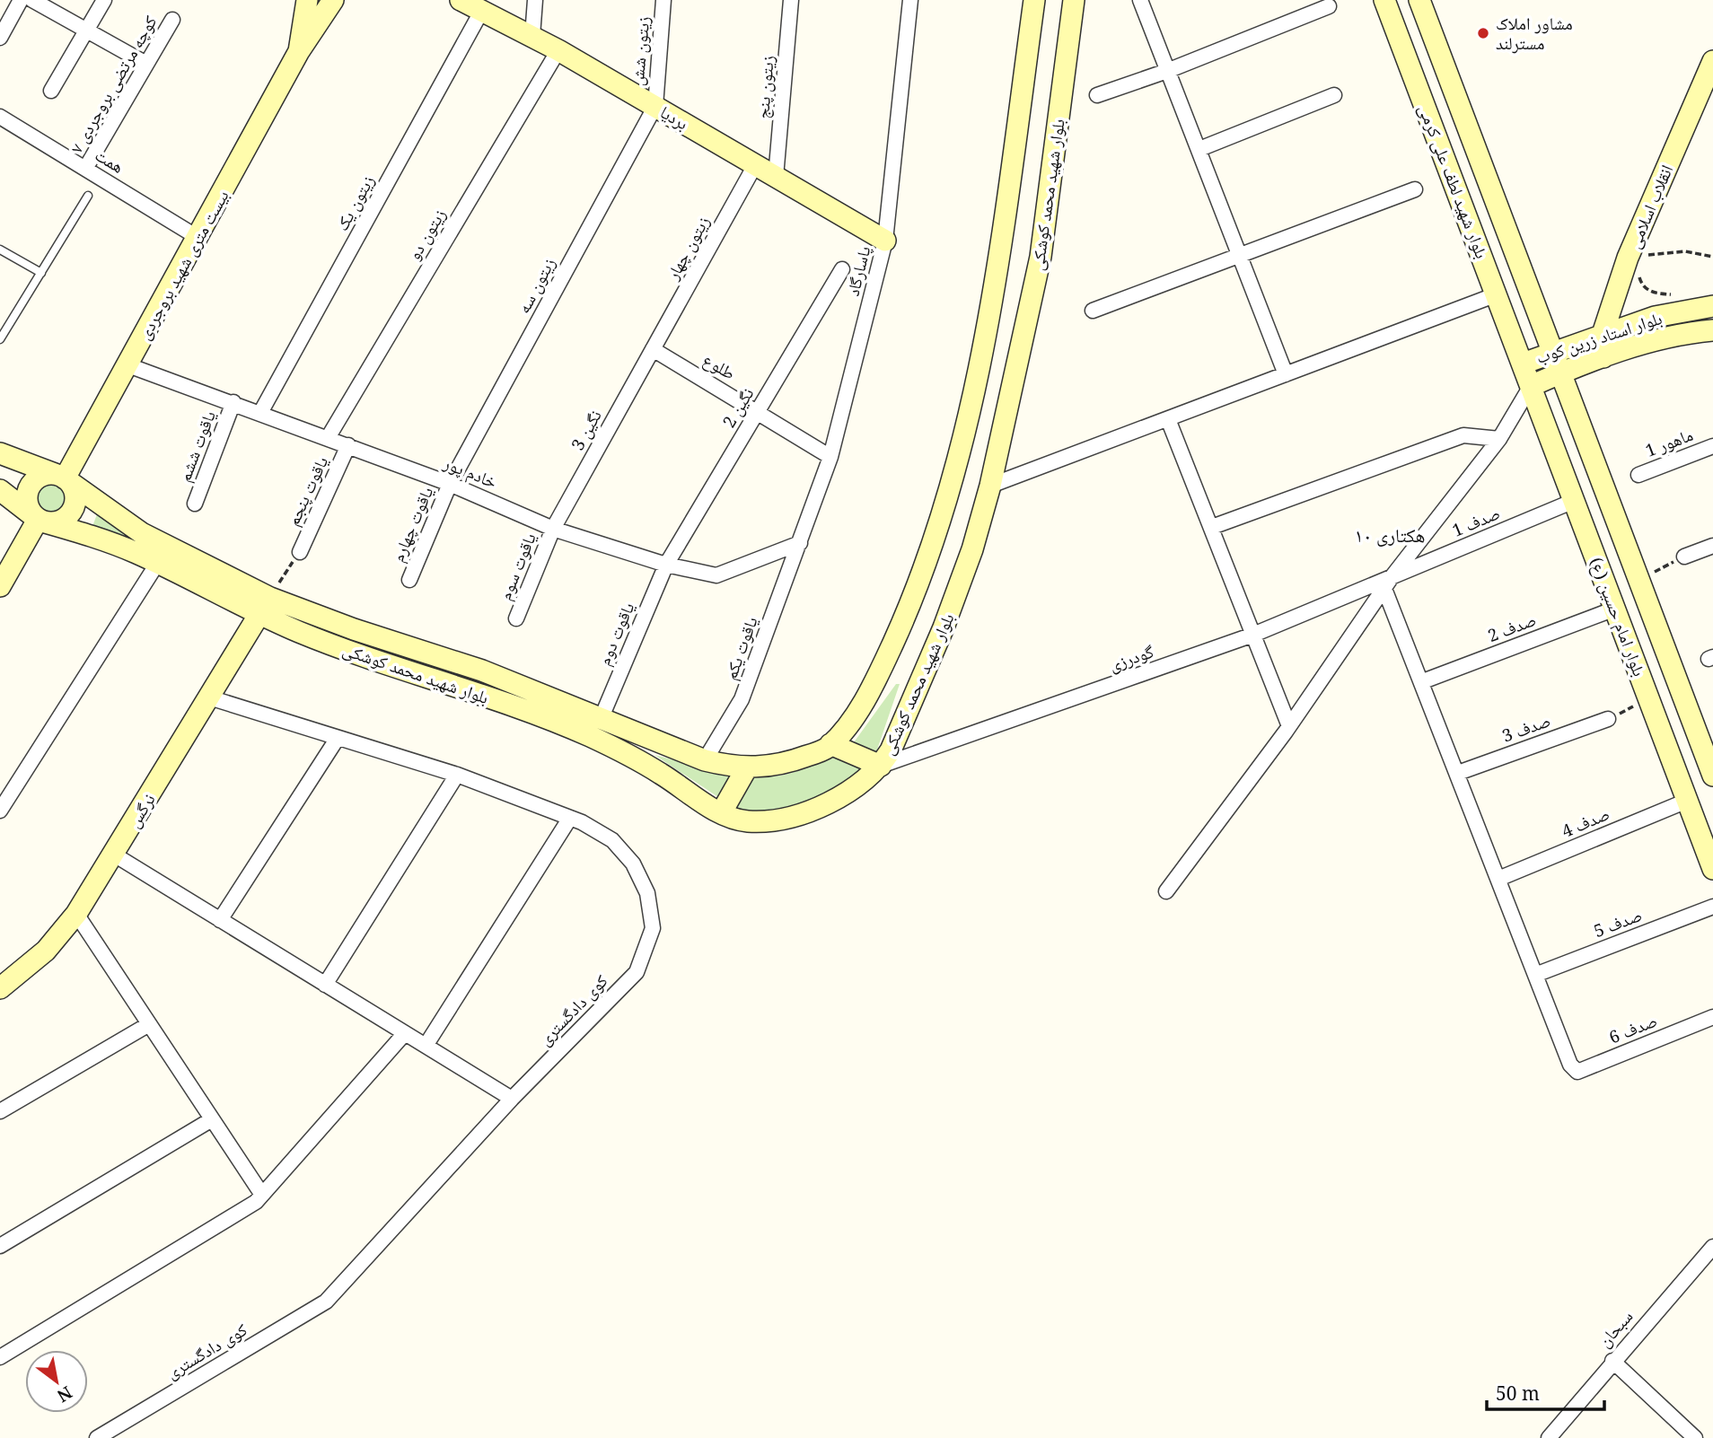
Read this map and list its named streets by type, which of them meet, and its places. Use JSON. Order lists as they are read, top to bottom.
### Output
{
  "streets": {
    "main road": [
      "بردیا",
      "بلوار شهید لطف علی کرمی",
      "بلوار شهید محمد کوشکی",
      "انقلاب اسلامی",
      "بیست متری شهید بروجردی",
      "بلوار استاد زرین کوب",
      "بلوار امام حسین (ع)",
      "نرگس"
    ],
    "street": [
      "زیتون شش",
      "کوچه مرتضی بروجردی ۷",
      "زیتون پنج",
      "همت",
      "زیتون یک",
      "زیتون دو",
      "زیتون چهار",
      "پاسارگاد",
      "زیتون سه",
      "طلوع",
      "نگین 2",
      "نگین 3",
      "ماهور 1",
      "یاقوت ششم",
      "خادم پور",
      "یاقوت پنجم",
      "صدف 1",
      "یاقوت چهارم",
      "یاقوت سوم",
      "صدف 2",
      "یاقوت دوم",
      "یاقوت یکم",
      "گودرزی",
      "صدف 3",
      "صدف 4",
      "صدف 5",
      "کوی دادگستری",
      "صدف 6",
      "سبحان"
    ]
  },
  "crossings": [
    ["زیتون شش", "بردیا"],
    ["زیتون شش", "زیتون سه"],
    ["کوچه مرتضی بروجردی ۷", "همت"],
    ["زیتون پنج", "بردیا"],
    ["بردیا", "زیتون یک"],
    ["بردیا", "زیتون دو"],
    ["بردیا", "زیتون چهار"],
    ["بردیا", "پاسارگاد"],
    ["بردیا", "زیتون سه"],
    ["همت", "بیست متری شهید بروجردی"],
    ["بلوار شهید لطف علی کرمی", "بلوار استاد زرین کوب"],
    ["بلوار شهید لطف علی کرمی", "بلوار امام حسین (ع)"],
    ["بلوار شهید محمد کوشکی", "بیست متری شهید بروجردی"],
    ["بلوار شهید محمد کوشکی", "یاقوت دوم"],
    ["بلوار شهید محمد کوشکی", "یاقوت یکم"],
    ["بلوار شهید محمد کوشکی", "گودرزی"],
    ["بلوار شهید محمد کوشکی", "نرگس"],
    ["زیتون یک", "خادم پور"],
    ["انقلاب اسلامی", "بلوار استاد زرین کوب"],
    ["زیتون دو", "خادم پور"],
    ["زیتون چهار", "طلوع"],
    ["زیتون چهار", "نگین 3"],
    ["بیست متری شهید بروجردی", "خادم پور"],
    ["پاسارگاد", "طلوع"],
    ["پاسارگاد", "خادم پور"],
    ["پاسارگاد", "یاقوت یکم"],
    ["زیتون سه", "خادم پور"],
    ["زیتون سه", "یاقوت چهارم"],
    ["بلوار استاد زرین کوب", "بلوار امام حسین (ع)"],
    ["طلوع", "نگین 2"],
    ["طلوع", "نگین 3"],
    ["نگین 2", "خادم پور"],
    ["نگین 2", "یاقوت دوم"],
    ["نگین 3", "خادم پور"],
    ["نگین 3", "یاقوت سوم"],
    ["یاقوت ششم", "خادم پور"],
    ["خادم پور", "یاقوت پنجم"],
    ["خادم پور", "یاقوت چهارم"],
    ["خادم پور", "یاقوت سوم"],
    ["خادم پور", "یاقوت دوم"],
    ["خادم پور", "یاقوت یکم"],
    ["صدف 1", "بلوار امام حسین (ع)"],
    ["صدف 1", "گودرزی"],
    ["بلوار امام حسین (ع)", "صدف 2"],
    ["بلوار امام حسین (ع)", "صدف 4"],
    ["نرگس", "کوی دادگستری"],
    ["صدف 5", "صدف 6"]
  ],
  "districts": ["۱۰ هکتاری"],
  "places": ["مشاور املاک مسترلند"],
  "scale_bar": "50 m",
  "north": "bottom right"
}
